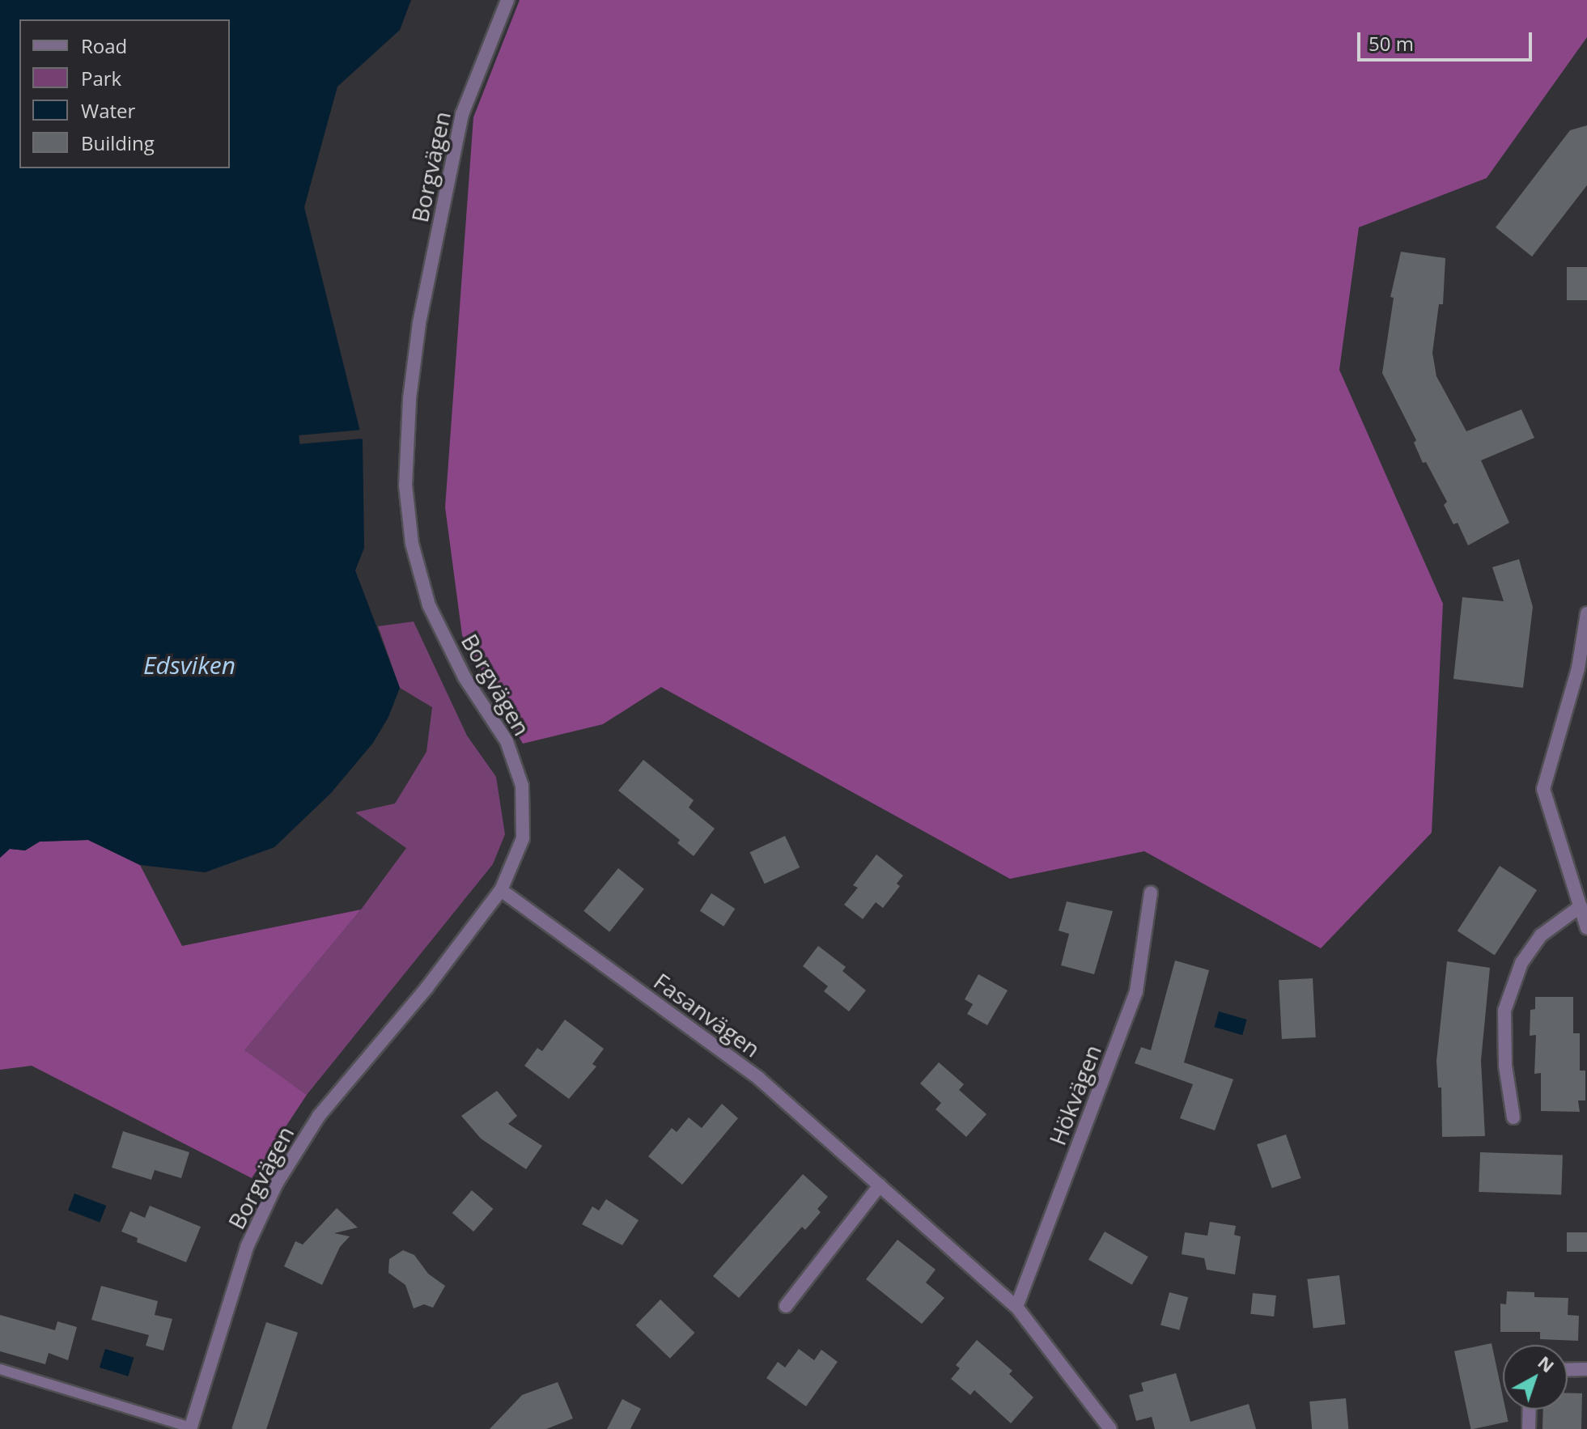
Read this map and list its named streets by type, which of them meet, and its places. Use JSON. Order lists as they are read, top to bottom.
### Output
{
  "streets": {
    "street": ["Borgvägen", "Fasanvägen", "Hökvägen"]
  },
  "crossings": [
    ["Borgvägen", "Fasanvägen"],
    ["Fasanvägen", "Hökvägen"]
  ],
  "water": ["Edsviken"],
  "legend": [
    "Road",
    "Park",
    "Water",
    "Building"
  ],
  "scale_bar": "50 m",
  "north": "top right"
}
